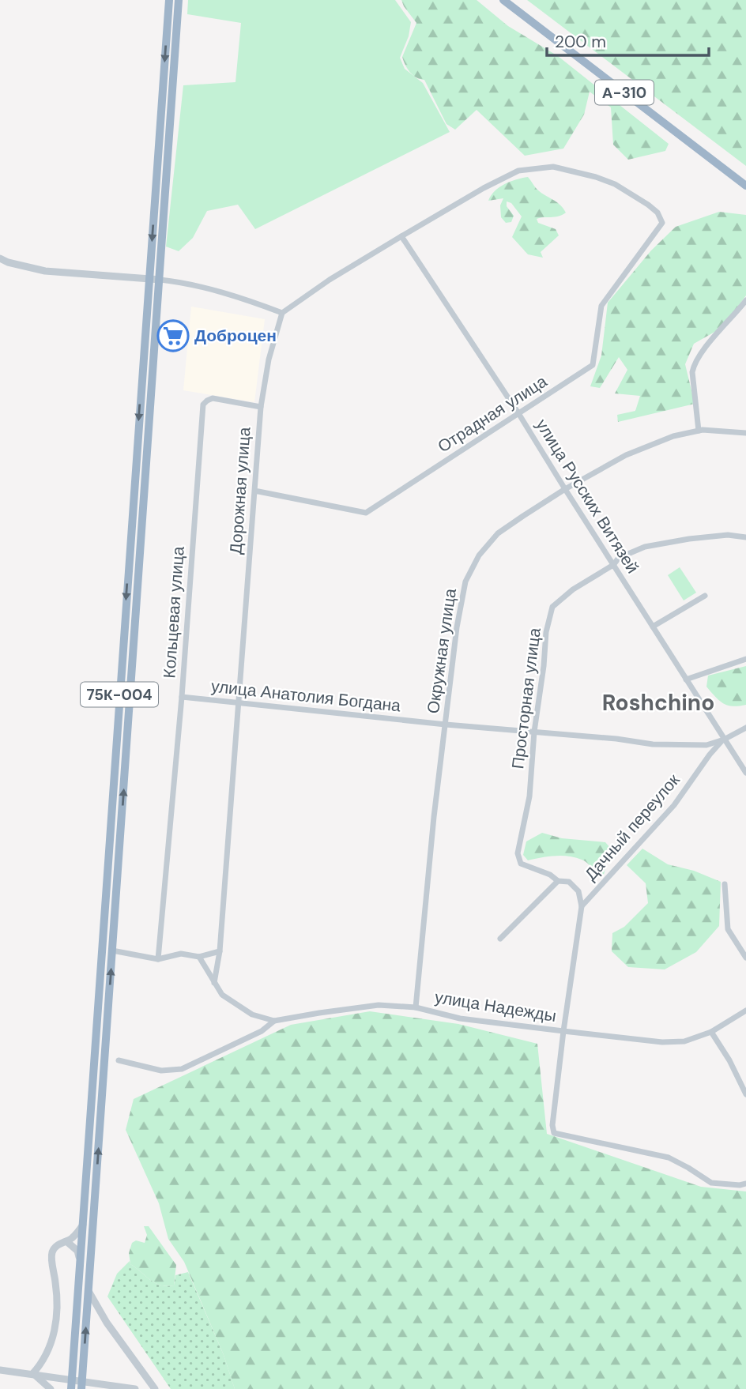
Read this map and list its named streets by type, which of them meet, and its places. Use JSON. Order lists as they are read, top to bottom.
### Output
{
  "streets": {
    "highway": ["А-310", "75К-004"],
    "street": [
      "Отрадная улица",
      "Дорожная улица",
      "улица Русских Витязей",
      "Кольцевая улица",
      "Окружная улица",
      "улица Анатолия Богдана",
      "Просторная улица",
      "Дачный переулок",
      "улица Надежды"
    ]
  },
  "crossings": [
    ["Отрадная улица", "Дорожная улица"],
    ["Отрадная улица", "улица Русских Витязей"],
    ["Дорожная улица", "Кольцевая улица"],
    ["Дорожная улица", "улица Анатолия Богдана"],
    ["Дорожная улица", "улица Надежды"],
    ["улица Русских Витязей", "Окружная улица"],
    ["улица Русских Витязей", "улица Анатолия Богдана"],
    ["улица Русских Витязей", "Просторная улица"],
    ["улица Русских Витязей", "Дачный переулок"],
    ["Кольцевая улица", "улица Анатолия Богдана"],
    ["Окружная улица", "улица Анатолия Богдана"],
    ["Окружная улица", "улица Надежды"],
    ["улица Анатолия Богдана", "Просторная улица"],
    ["улица Анатолия Богдана", "Дачный переулок"],
    ["Просторная улица", "Дачный переулок"]
  ],
  "districts": ["Roshchino"],
  "places": {
    "supermarket": ["Доброцен"]
  },
  "scale_bar": "200 m"
}
